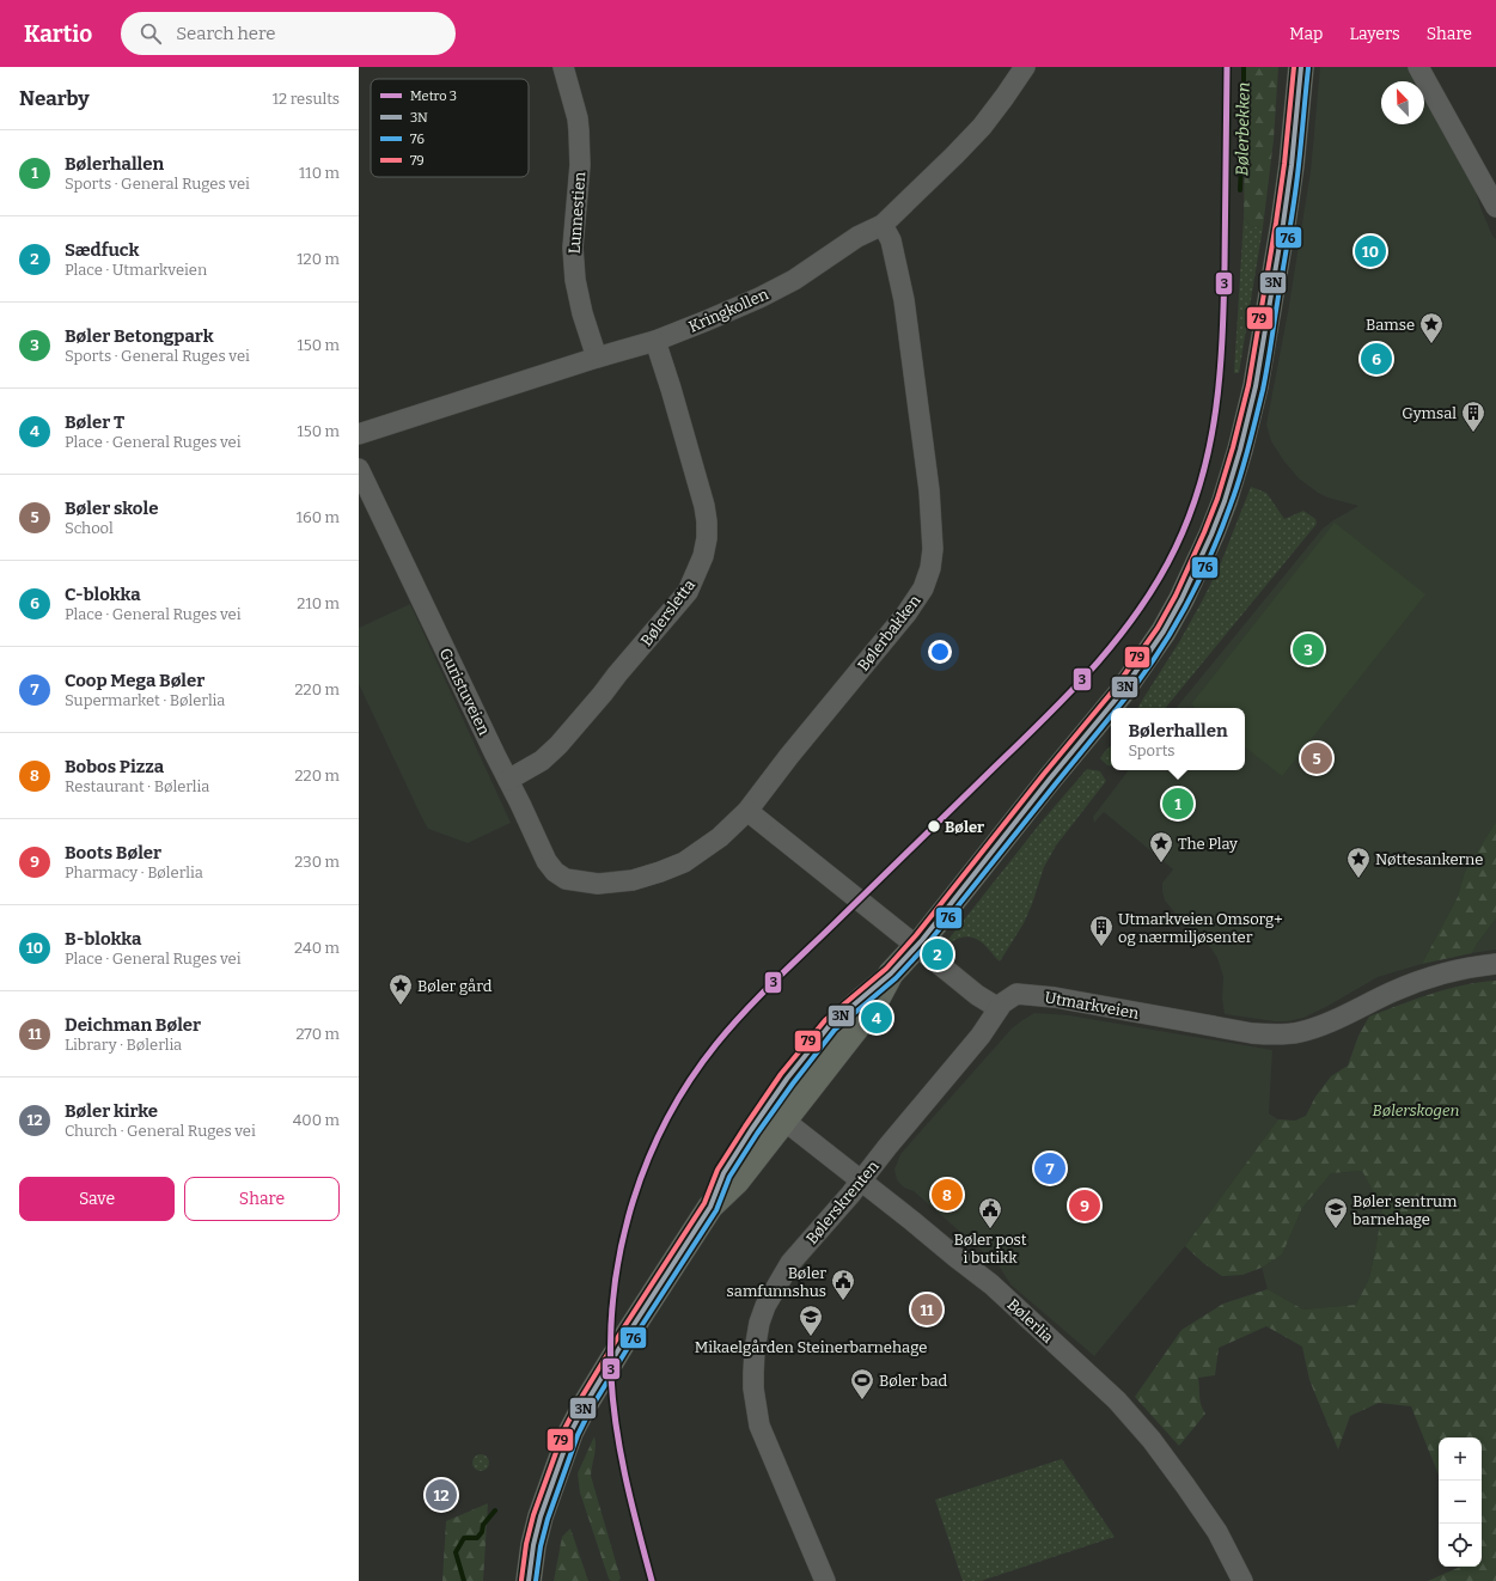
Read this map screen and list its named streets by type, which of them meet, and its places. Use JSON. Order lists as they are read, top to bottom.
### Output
{
  "streets": {
    "street": [
      "Lunnestien",
      "Kringkollen",
      "Bølersletta",
      "Bølerbakken",
      "Guristuveien",
      "Utmarkveien",
      "Bølerskrenten",
      "Bølerlia"
    ]
  },
  "crossings": [
    ["Lunnestien", "Kringkollen"],
    ["Kringkollen", "Bølersletta"],
    ["Kringkollen", "Bølerbakken"],
    ["Bølersletta", "Guristuveien"],
    ["Bølerbakken", "Guristuveien"],
    ["Utmarkveien", "Bølerskrenten"],
    ["Bølerskrenten", "Bølerlia"]
  ],
  "water": ["Bølerbekken"],
  "parks": ["Bølerskogen"],
  "places": {
    "place": [
      "Bamse",
      "The Play",
      "Nøttesankerne",
      "Bøler gård"
    ],
    "building": ["Gymsal", "Utmarkveien Omsorg+ og nærmiljøsenter"],
    "other": ["Bøler"],
    "public building": ["Bøler post i butikk", "Bøler samfunnshus"],
    "school or university": ["Bøler sentrum barnehage", "Mikaelgården Steinerbarnehage"],
    "sports": ["Bøler bad"]
  },
  "lines": [
    "metro line 3",
    "transit line 3N",
    "transit line 79",
    "transit line 76"
  ],
  "legend": [
    "Metro 3",
    "3N",
    "76",
    "79"
  ],
  "north": "top left",
  "page": {
    "header": "Kartio",
    "search": "Search here",
    "nav": ["Map", "Layers", "Share"],
    "heading": ["Nearby", "12 results"],
    "list": [
      {
        "mark": "1",
        "name": "Bølerhallen",
        "note": "Sports · General Ruges vei",
        "value": "110 m"
      },
      {
        "mark": "2",
        "name": "Sædfuck",
        "note": "Place · Utmarkveien",
        "value": "120 m"
      },
      {
        "mark": "3",
        "name": "Bøler Betongpark",
        "note": "Sports · General Ruges vei",
        "value": "150 m"
      },
      {
        "mark": "4",
        "name": "Bøler T",
        "note": "Place · General Ruges vei",
        "value": "150 m"
      },
      {
        "mark": "5",
        "name": "Bøler skole",
        "note": "School",
        "value": "160 m"
      },
      {
        "mark": "6",
        "name": "C-blokka",
        "note": "Place · General Ruges vei",
        "value": "210 m"
      },
      {
        "mark": "7",
        "name": "Coop Mega Bøler",
        "note": "Supermarket · Bølerlia",
        "value": "220 m"
      },
      {
        "mark": "8",
        "name": "Bobos Pizza",
        "note": "Restaurant · Bølerlia",
        "value": "220 m"
      },
      {
        "mark": "9",
        "name": "Boots Bøler",
        "note": "Pharmacy · Bølerlia",
        "value": "230 m"
      },
      {
        "mark": "10",
        "name": "B-blokka",
        "note": "Place · General Ruges vei",
        "value": "240 m"
      },
      {
        "mark": "11",
        "name": "Deichman Bøler",
        "note": "Library · Bølerlia",
        "value": "270 m"
      },
      {
        "mark": "12",
        "name": "Bøler kirke",
        "note": "Church · General Ruges vei",
        "value": "400 m"
      }
    ],
    "pins": [
      "10",
      "6",
      "3",
      "5",
      "1",
      "2",
      "4",
      "7",
      "8",
      "9",
      "11",
      "12"
    ],
    "popup": ["Bølerhallen", "Sports"],
    "buttons": ["Save", "Share"],
    "map_buttons": ["+", "−"]
  }
}
